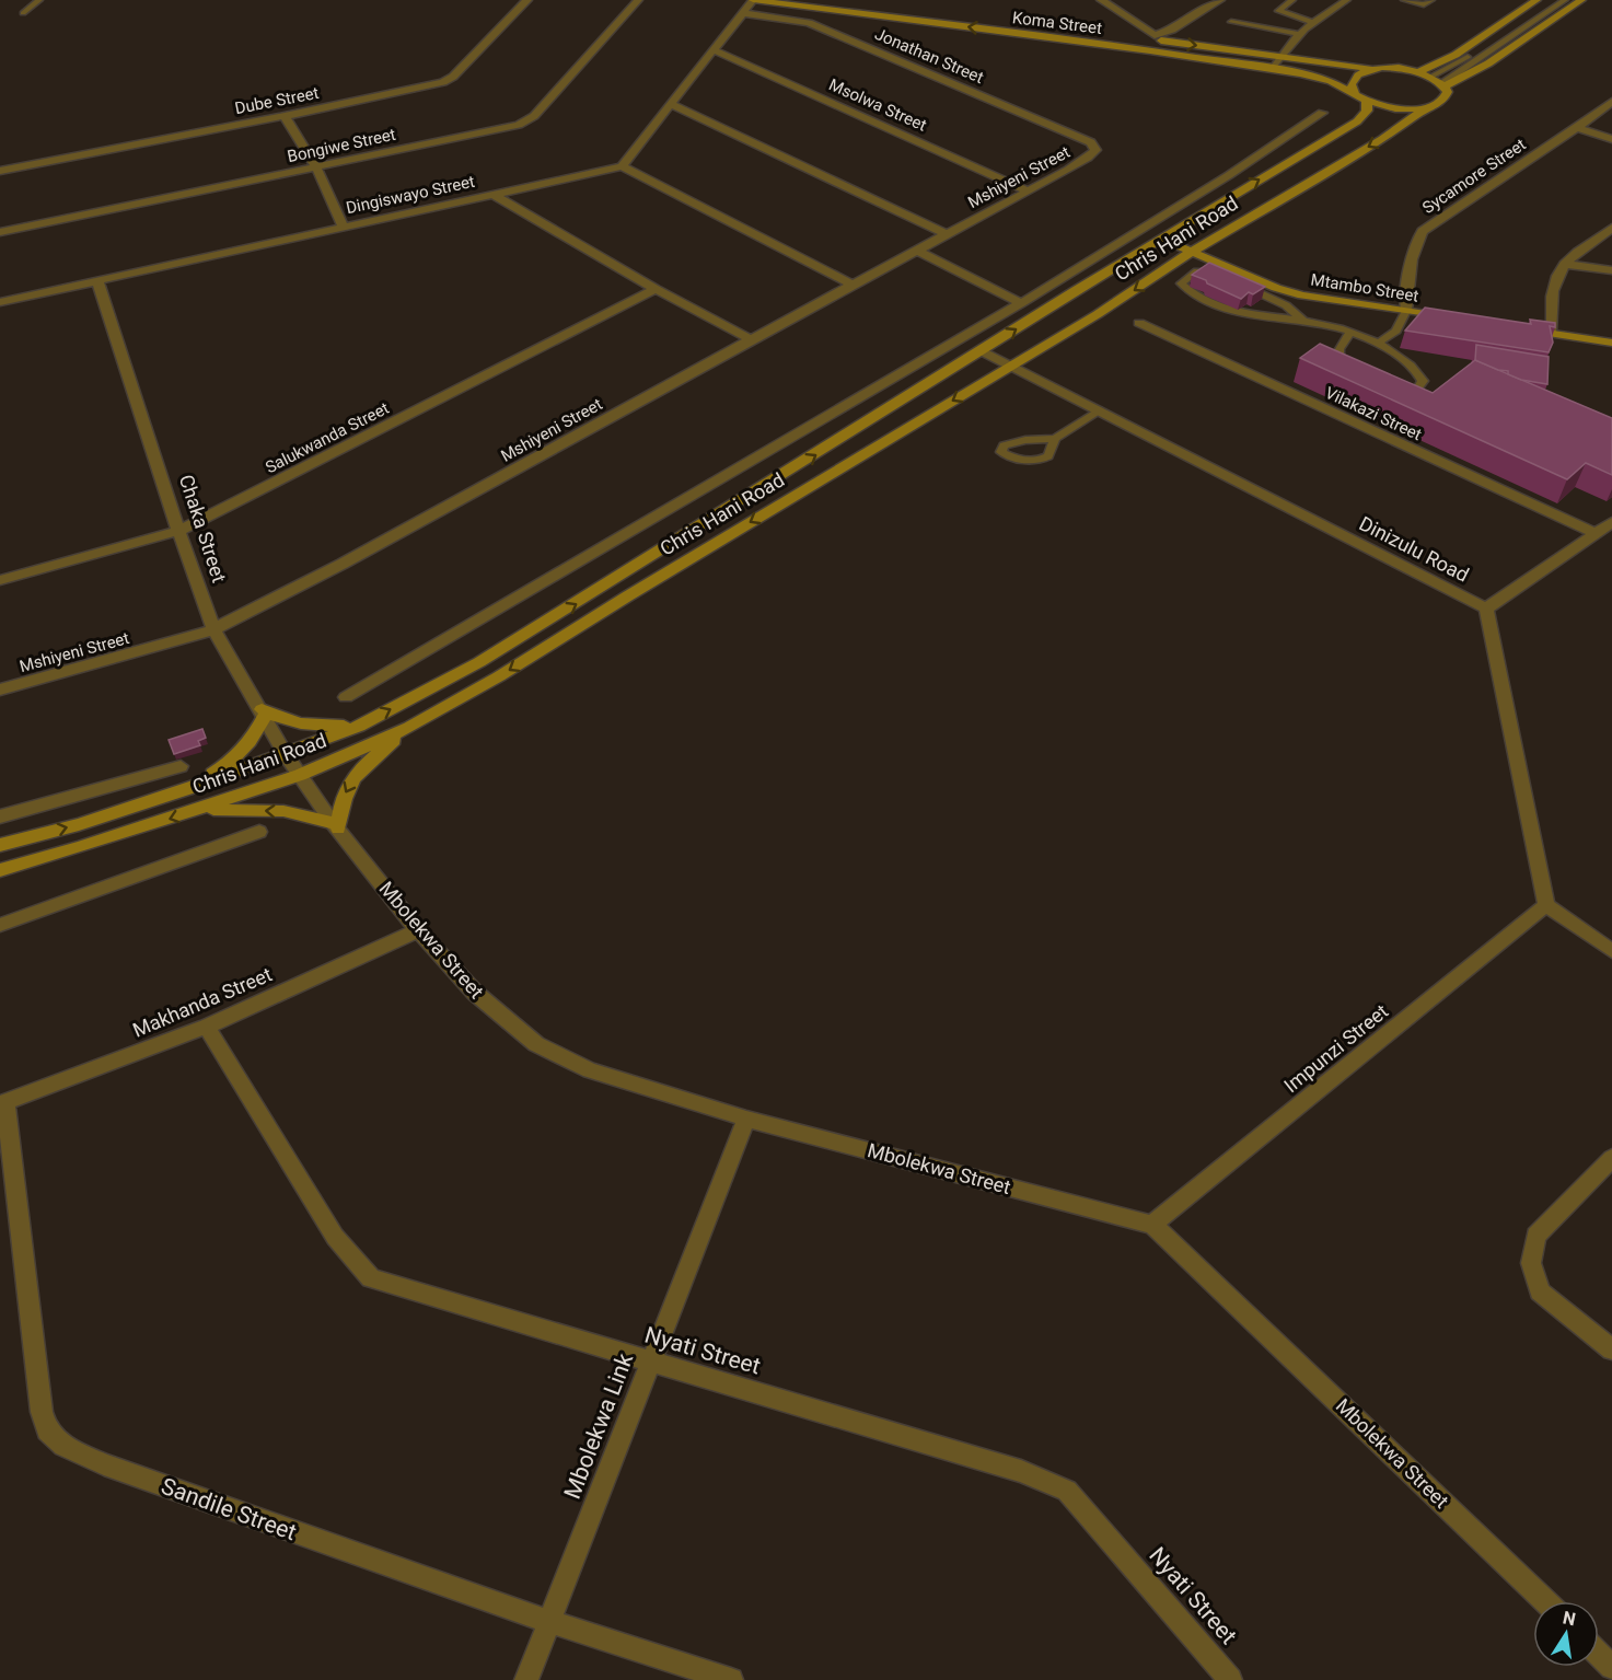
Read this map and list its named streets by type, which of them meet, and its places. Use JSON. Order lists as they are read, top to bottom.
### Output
{
  "streets": {
    "main road": ["Koma Street", "Chris Hani Road", "Mtambo Street"],
    "street": [
      "Jonathan Street",
      "Dube Street",
      "Msolwa Street",
      "Bongiwe Street",
      "Sycamore Street",
      "Mshiyeni Street",
      "Dingiswayo Street",
      "Vilakazi Street",
      "Salukwanda Street",
      "Chaka Street",
      "Dinizulu Road",
      "Mbolekwa Street",
      "Makhanda Street",
      "Impunzi Street",
      "Nyati Street",
      "Mbolekwa Link",
      "Sandile Street"
    ]
  },
  "crossings": [
    ["Koma Street", "Chris Hani Road"],
    ["Jonathan Street", "Mshiyeni Street"],
    ["Msolwa Street", "Mshiyeni Street"],
    ["Sycamore Street", "Mtambo Street"],
    ["Mshiyeni Street", "Chaka Street"],
    ["Dingiswayo Street", "Chaka Street"],
    ["Chris Hani Road", "Mtambo Street"],
    ["Chris Hani Road", "Chaka Street"],
    ["Chris Hani Road", "Dinizulu Road"],
    ["Chris Hani Road", "Mbolekwa Street"],
    ["Salukwanda Street", "Chaka Street"],
    ["Chaka Street", "Mbolekwa Street"],
    ["Mbolekwa Street", "Makhanda Street"],
    ["Mbolekwa Street", "Impunzi Street"],
    ["Mbolekwa Street", "Mbolekwa Link"],
    ["Makhanda Street", "Nyati Street"],
    ["Makhanda Street", "Sandile Street"],
    ["Nyati Street", "Mbolekwa Link"],
    ["Mbolekwa Link", "Sandile Street"]
  ],
  "north": "top"
}
